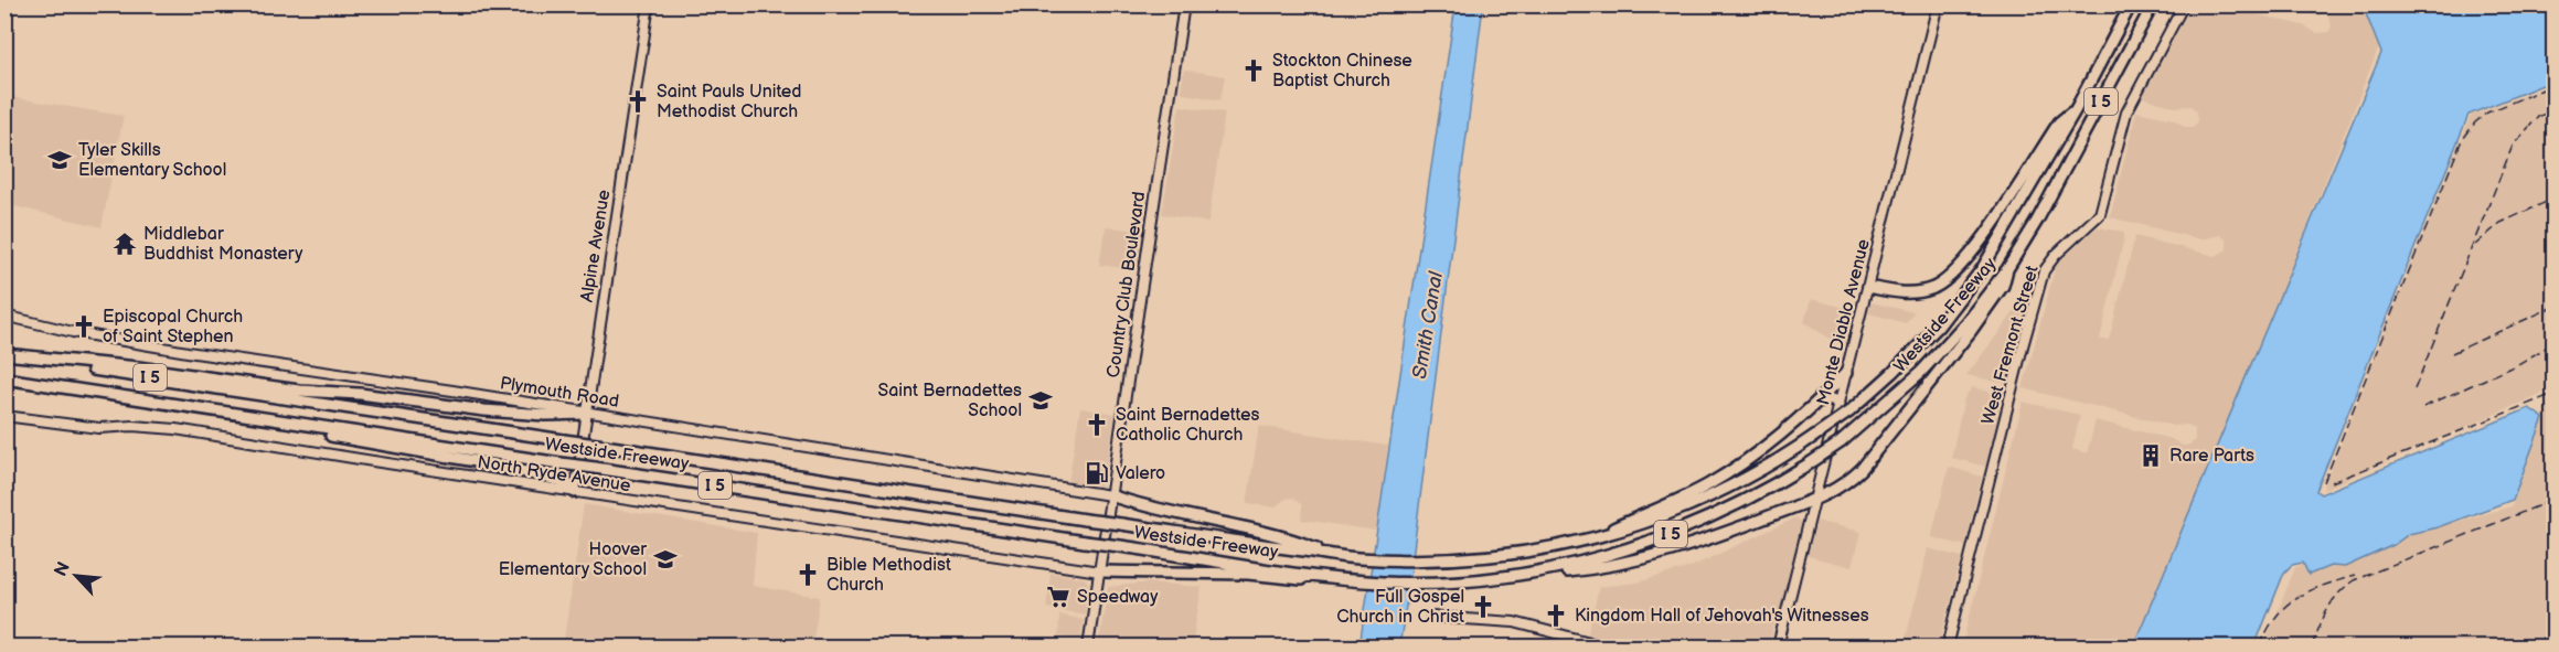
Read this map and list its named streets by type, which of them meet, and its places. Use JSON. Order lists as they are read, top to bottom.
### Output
{
  "streets": {
    "highway": ["I 5", "Westside Freeway"],
    "street": [
      "Alpine Avenue",
      "Country Club Boulevard",
      "Monte Diablo Avenue",
      "West Fremont Street",
      "Plymouth Road",
      "North Ryde Avenue"
    ]
  },
  "crossings": [
    ["I 5", "Westside Freeway"],
    ["Alpine Avenue", "Plymouth Road"],
    ["Alpine Avenue", "North Ryde Avenue"],
    ["Country Club Boulevard", "Plymouth Road"],
    ["Country Club Boulevard", "North Ryde Avenue"]
  ],
  "water": ["Smith Canal"],
  "places": {
    "church": [
      "Stockton Chinese Baptist Church",
      "Saint Pauls United Methodist Church",
      "Episcopal Church of Saint Stephen",
      "Saint Bernadettes Catholic Church",
      "Bible Methodist Church",
      "Full Gospel Church in Christ",
      "Kingdom Hall of Jehovah's Witnesses"
    ],
    "school or university": ["Tyler Skills Elementary School", "Saint Bernadettes School", "Hoover Elementary School"],
    "temple": ["Middlebar Buddhist Monastery"],
    "building": ["Rare Parts"],
    "fuel station": ["Valero"],
    "supermarket": ["Speedway"]
  },
  "north": "top left"
}
